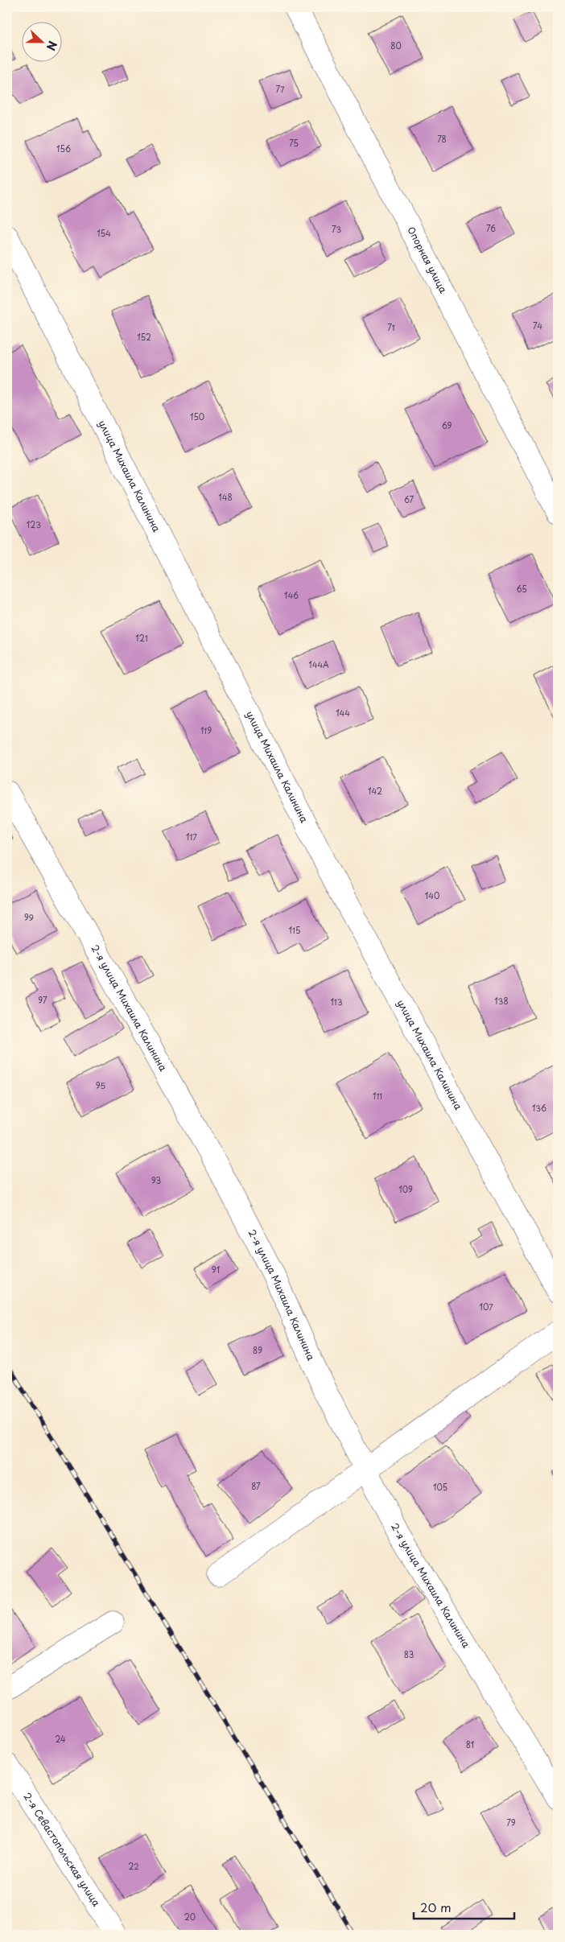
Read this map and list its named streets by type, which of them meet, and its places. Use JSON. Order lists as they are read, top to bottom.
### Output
{
  "streets": {
    "street": [
      "Опорная улица",
      "улица Михаила Калинина",
      "2-я улица Михаила Калинина",
      "2-я Севастопольская улица"
    ]
  },
  "house_numbers": [
    "80",
    "77",
    "78",
    "75",
    "156",
    "76",
    "73",
    "154",
    "74",
    "71",
    "152",
    "150",
    "69",
    "148",
    "67",
    "123",
    "65",
    "146",
    "121",
    "144А",
    "144",
    "119",
    "142",
    "117",
    "140",
    "99",
    "115",
    "97",
    "138",
    "113",
    "95",
    "111",
    "136",
    "93",
    "109",
    "91",
    "107",
    "89",
    "87",
    "105",
    "83",
    "24",
    "81",
    "79",
    "22",
    "20"
  ],
  "scale_bar": "20 m",
  "north": "right"
}
